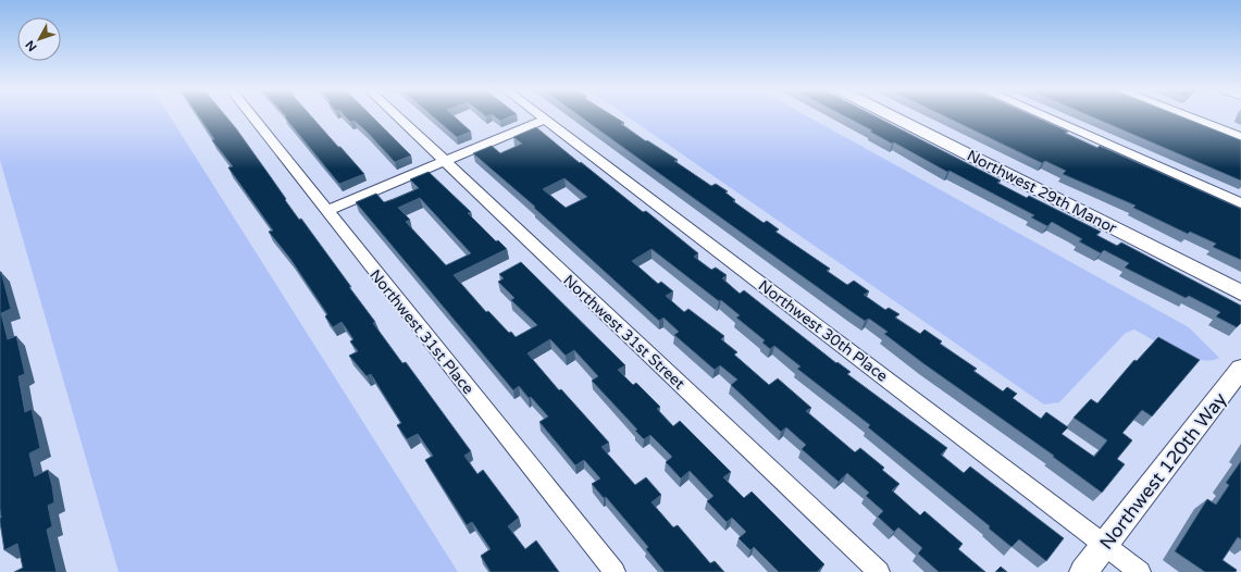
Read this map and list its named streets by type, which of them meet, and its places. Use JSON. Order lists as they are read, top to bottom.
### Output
{
  "streets": {
    "street": [
      "Northwest 29th Manor",
      "Northwest 30th Place",
      "Northwest 31st Place",
      "Northwest 31st Street",
      "Northwest 120th Way"
    ]
  },
  "crossings": [
    ["Northwest 30th Place", "Northwest 120th Way"]
  ],
  "north": "bottom left"
}
